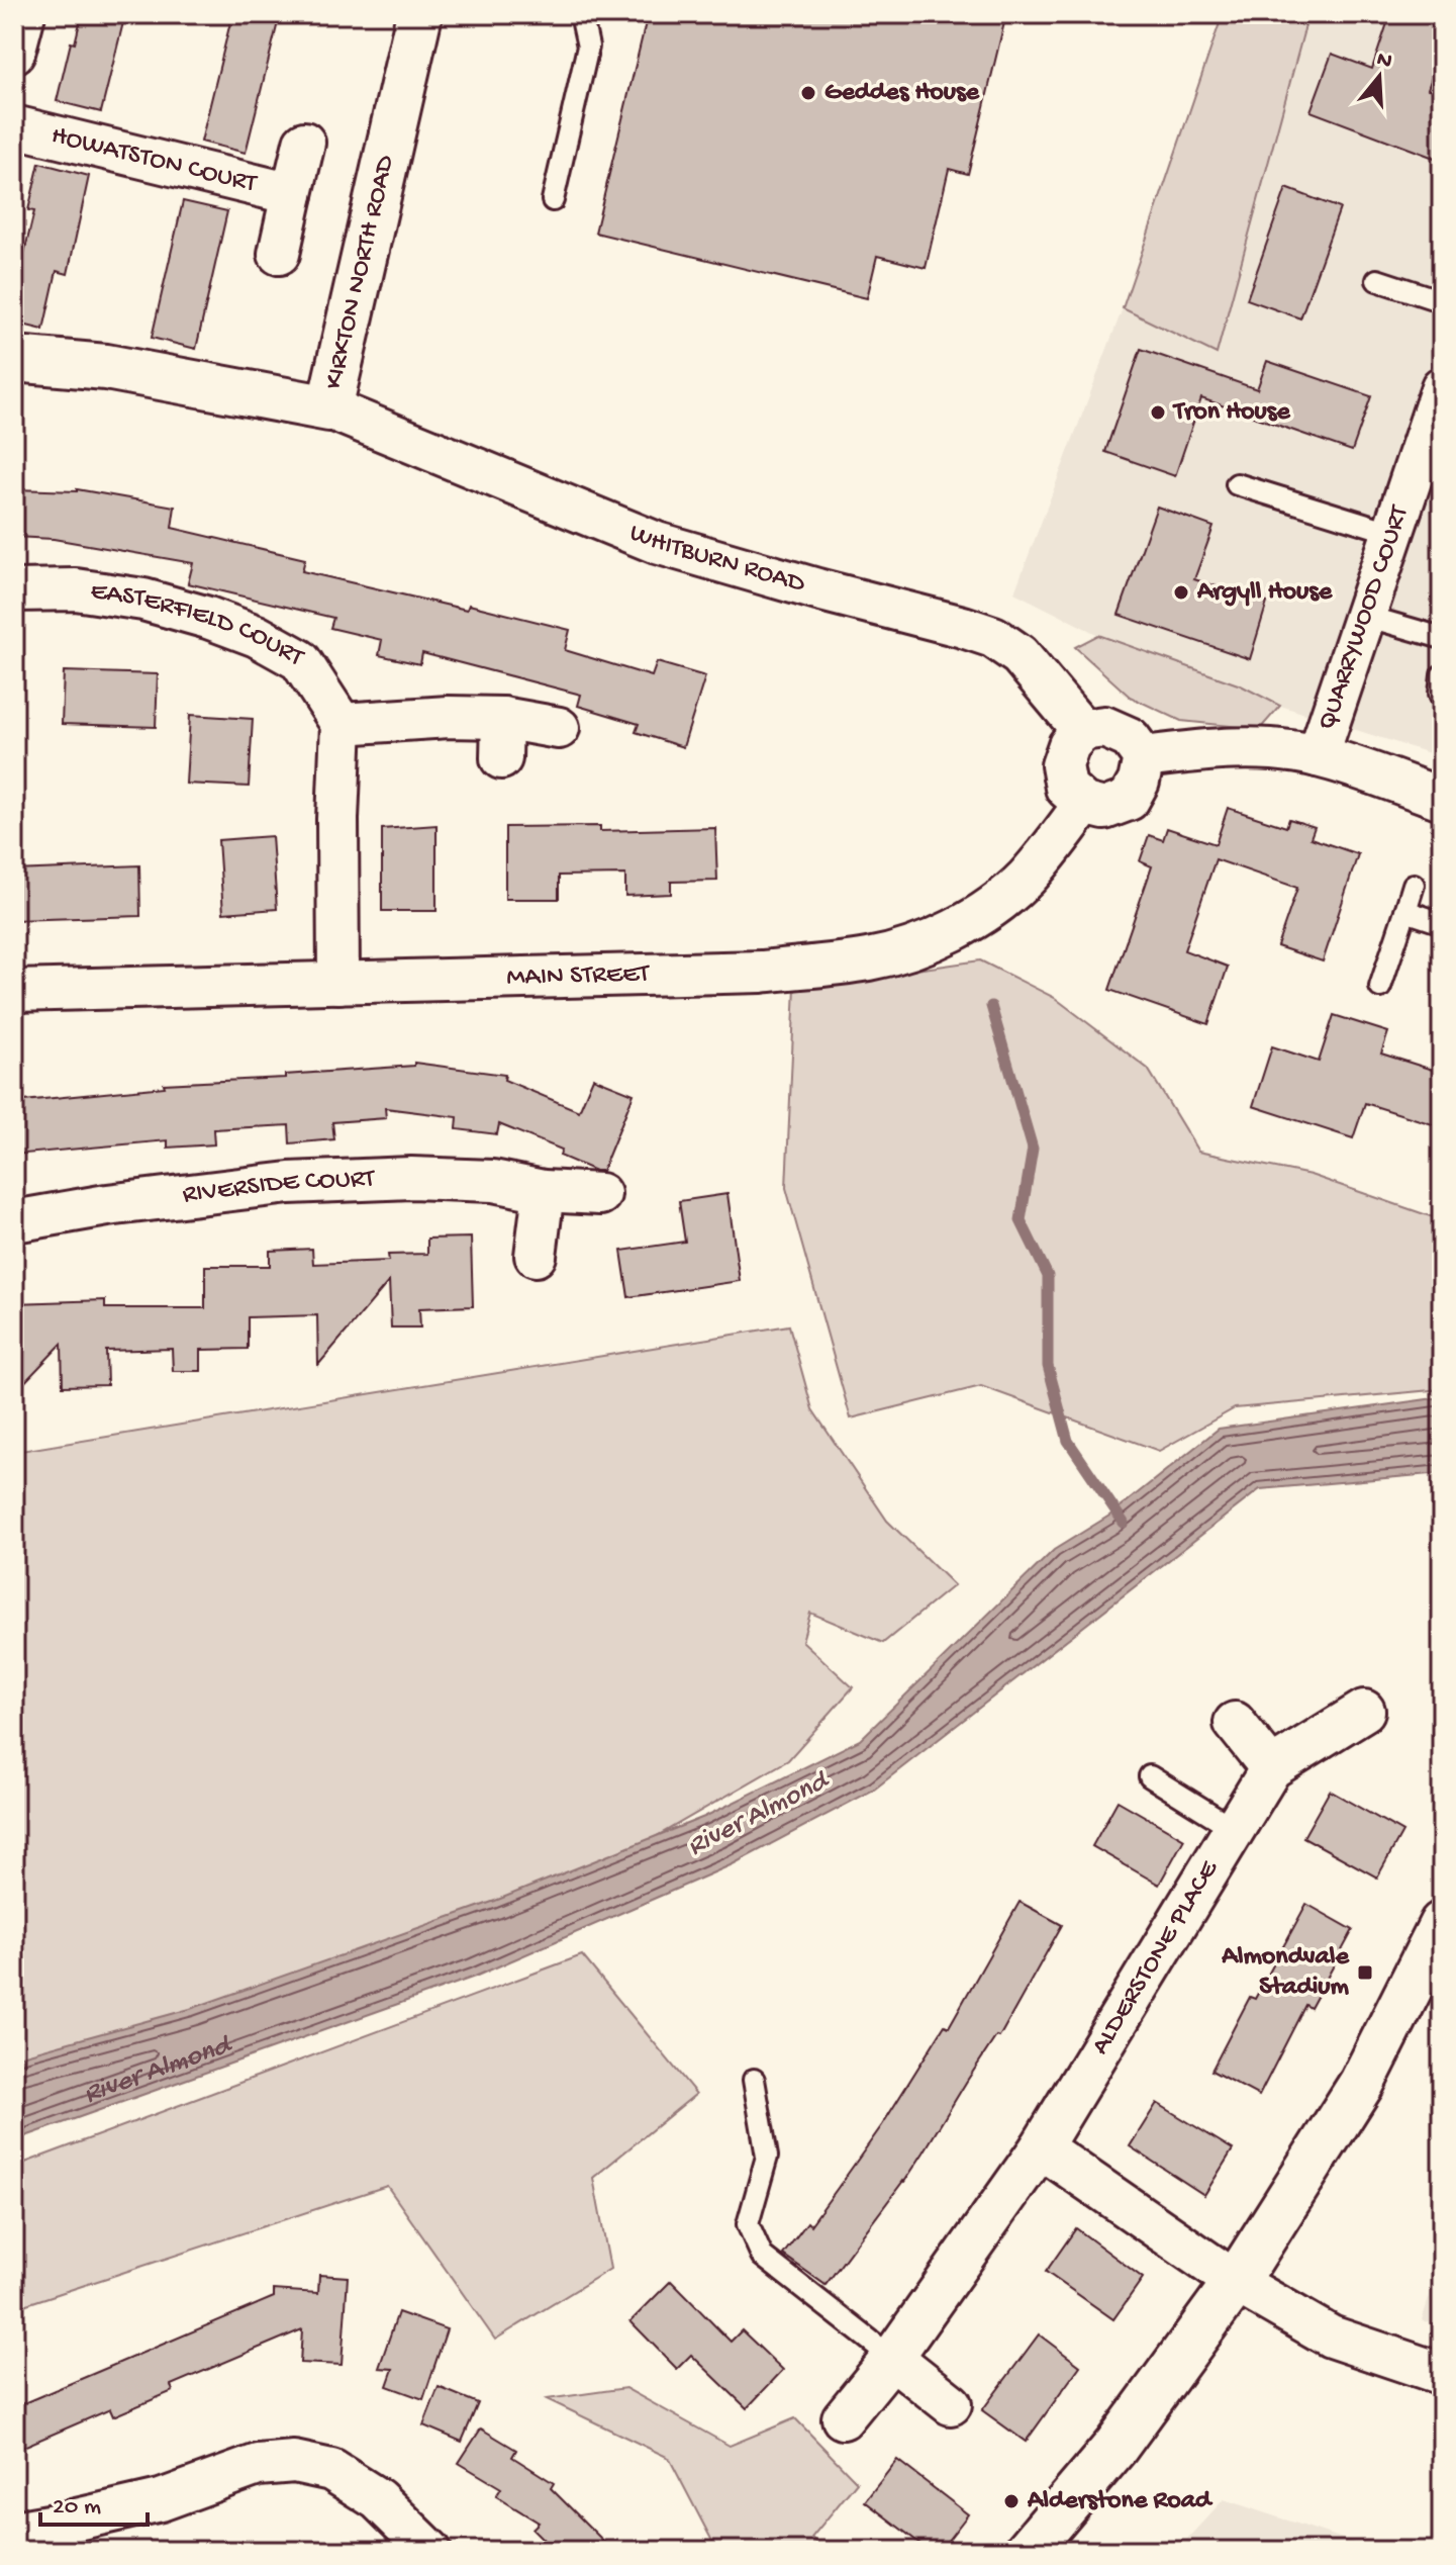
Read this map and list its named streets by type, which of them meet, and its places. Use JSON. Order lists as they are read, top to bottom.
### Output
{
  "streets": {
    "street": [
      "HOWATSTON COURT",
      "KIRKTON NORTH ROAD",
      "WHITBURN ROAD",
      "QUARRYWOOD COURT",
      "EASTERFIELD COURT",
      "MAIN STREET",
      "RIVERSIDE COURT",
      "ALDERSTONE PLACE"
    ]
  },
  "crossings": [
    ["KIRKTON NORTH ROAD", "WHITBURN ROAD"],
    ["WHITBURN ROAD", "QUARRYWOOD COURT"],
    ["WHITBURN ROAD", "MAIN STREET"],
    ["QUARRYWOOD COURT", "MAIN STREET"]
  ],
  "water": ["River Almond"],
  "places": {
    "other": [
      "Geddes House",
      "Tron House",
      "Argyll House",
      "Alderstone Road"
    ],
    "transit": ["Almondvale Stadium"]
  },
  "scale_bar": "20 m",
  "north": "top"
}
